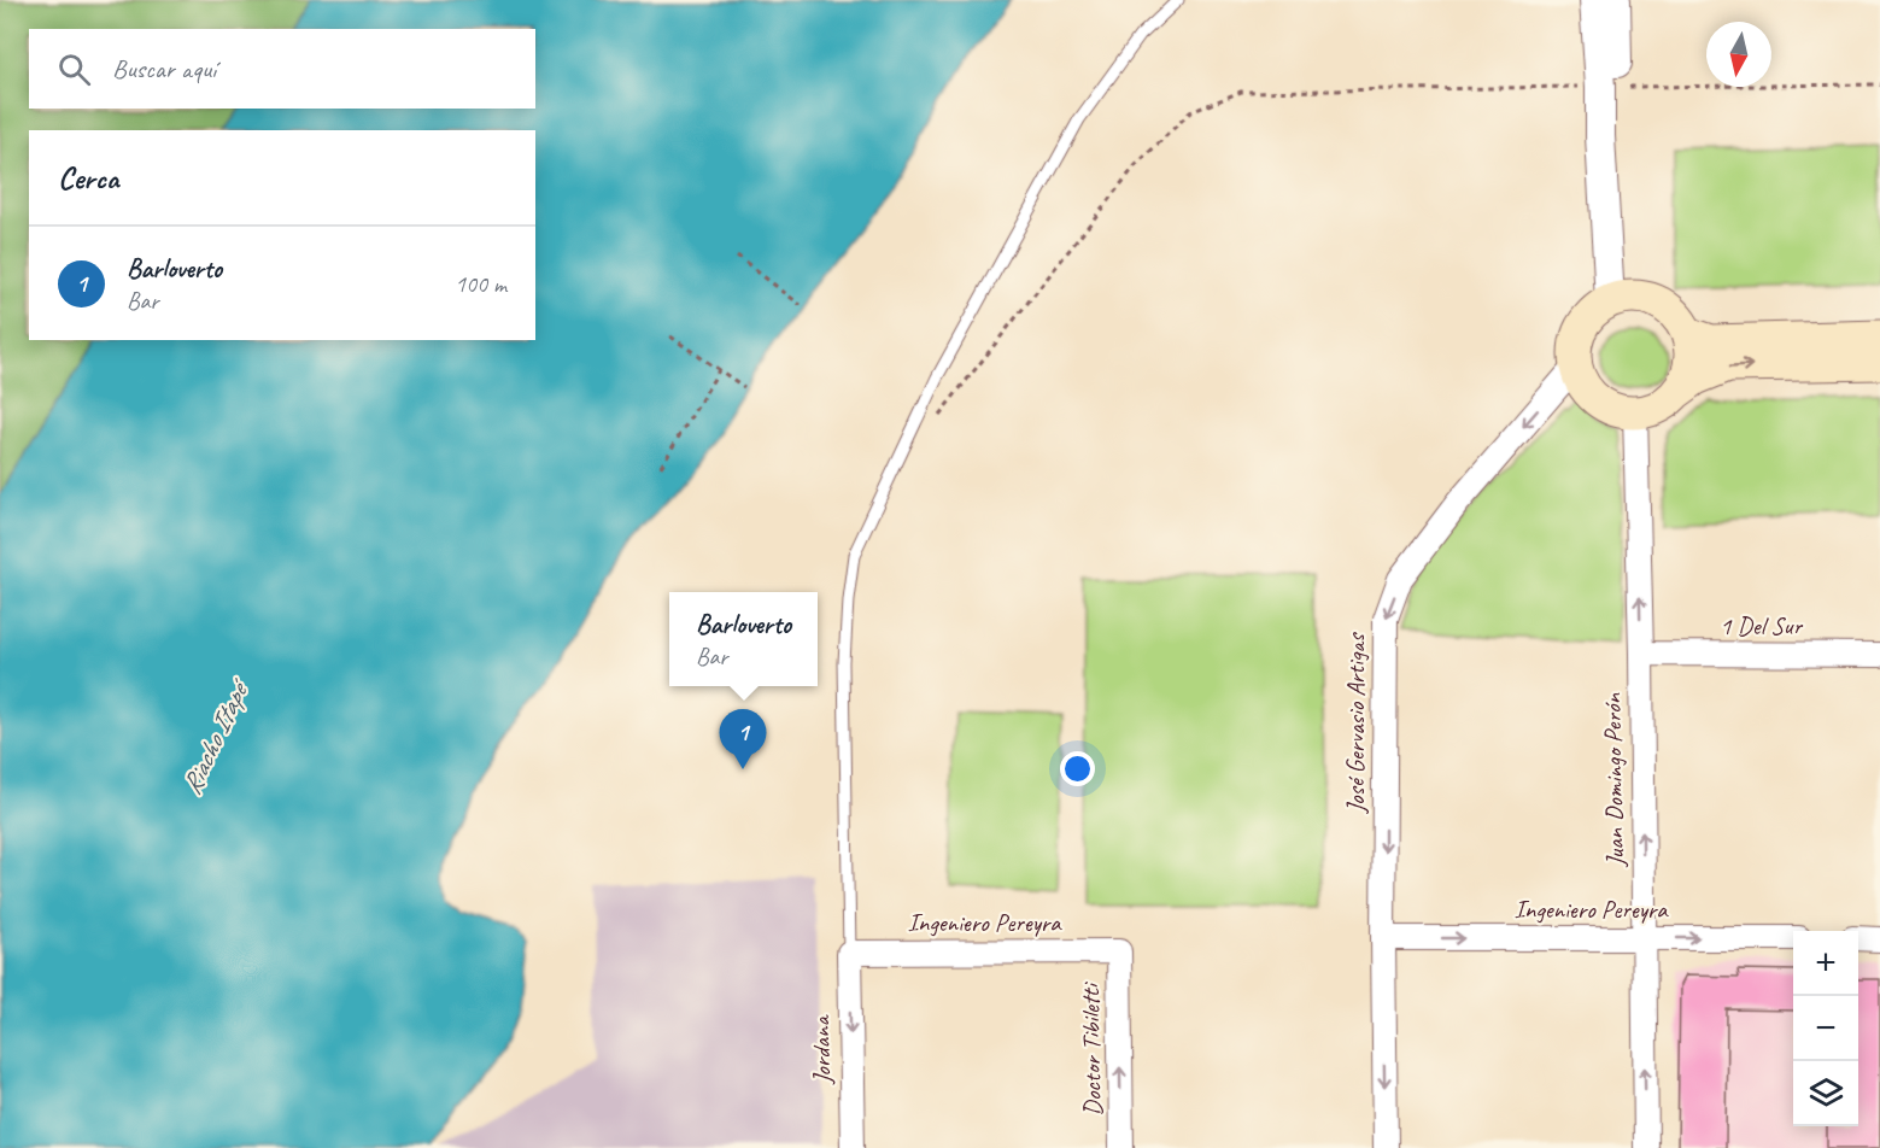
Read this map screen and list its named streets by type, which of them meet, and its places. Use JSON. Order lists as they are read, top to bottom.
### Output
{
  "streets": {
    "street": [
      "1 Del Sur",
      "José Gervasio Artigas",
      "Juan Domingo Perón",
      "Ingeniero Pereyra",
      "Jordana",
      "Doctor Tibiletti"
    ]
  },
  "crossings": [
    ["1 Del Sur", "Juan Domingo Perón"],
    ["José Gervasio Artigas", "Juan Domingo Perón"],
    ["José Gervasio Artigas", "Ingeniero Pereyra"],
    ["Juan Domingo Perón", "Ingeniero Pereyra"],
    ["Ingeniero Pereyra", "Jordana"],
    ["Ingeniero Pereyra", "Doctor Tibiletti"]
  ],
  "one_way": [
    "José Gervasio Artigas",
    "Juan Domingo Perón",
    "Ingeniero Pereyra",
    "Jordana",
    "Doctor Tibiletti"
  ],
  "water": ["Riacho Itapé"],
  "north": "bottom",
  "page": {
    "search": "Buscar aquí",
    "heading": "Cerca",
    "list": [
      {
        "mark": "1",
        "name": "Barloverto",
        "note": "Bar",
        "value": "100 m"
      }
    ],
    "popup": ["Barloverto", "Bar"],
    "pins": "1",
    "map_buttons": ["+", "−"]
  }
}
